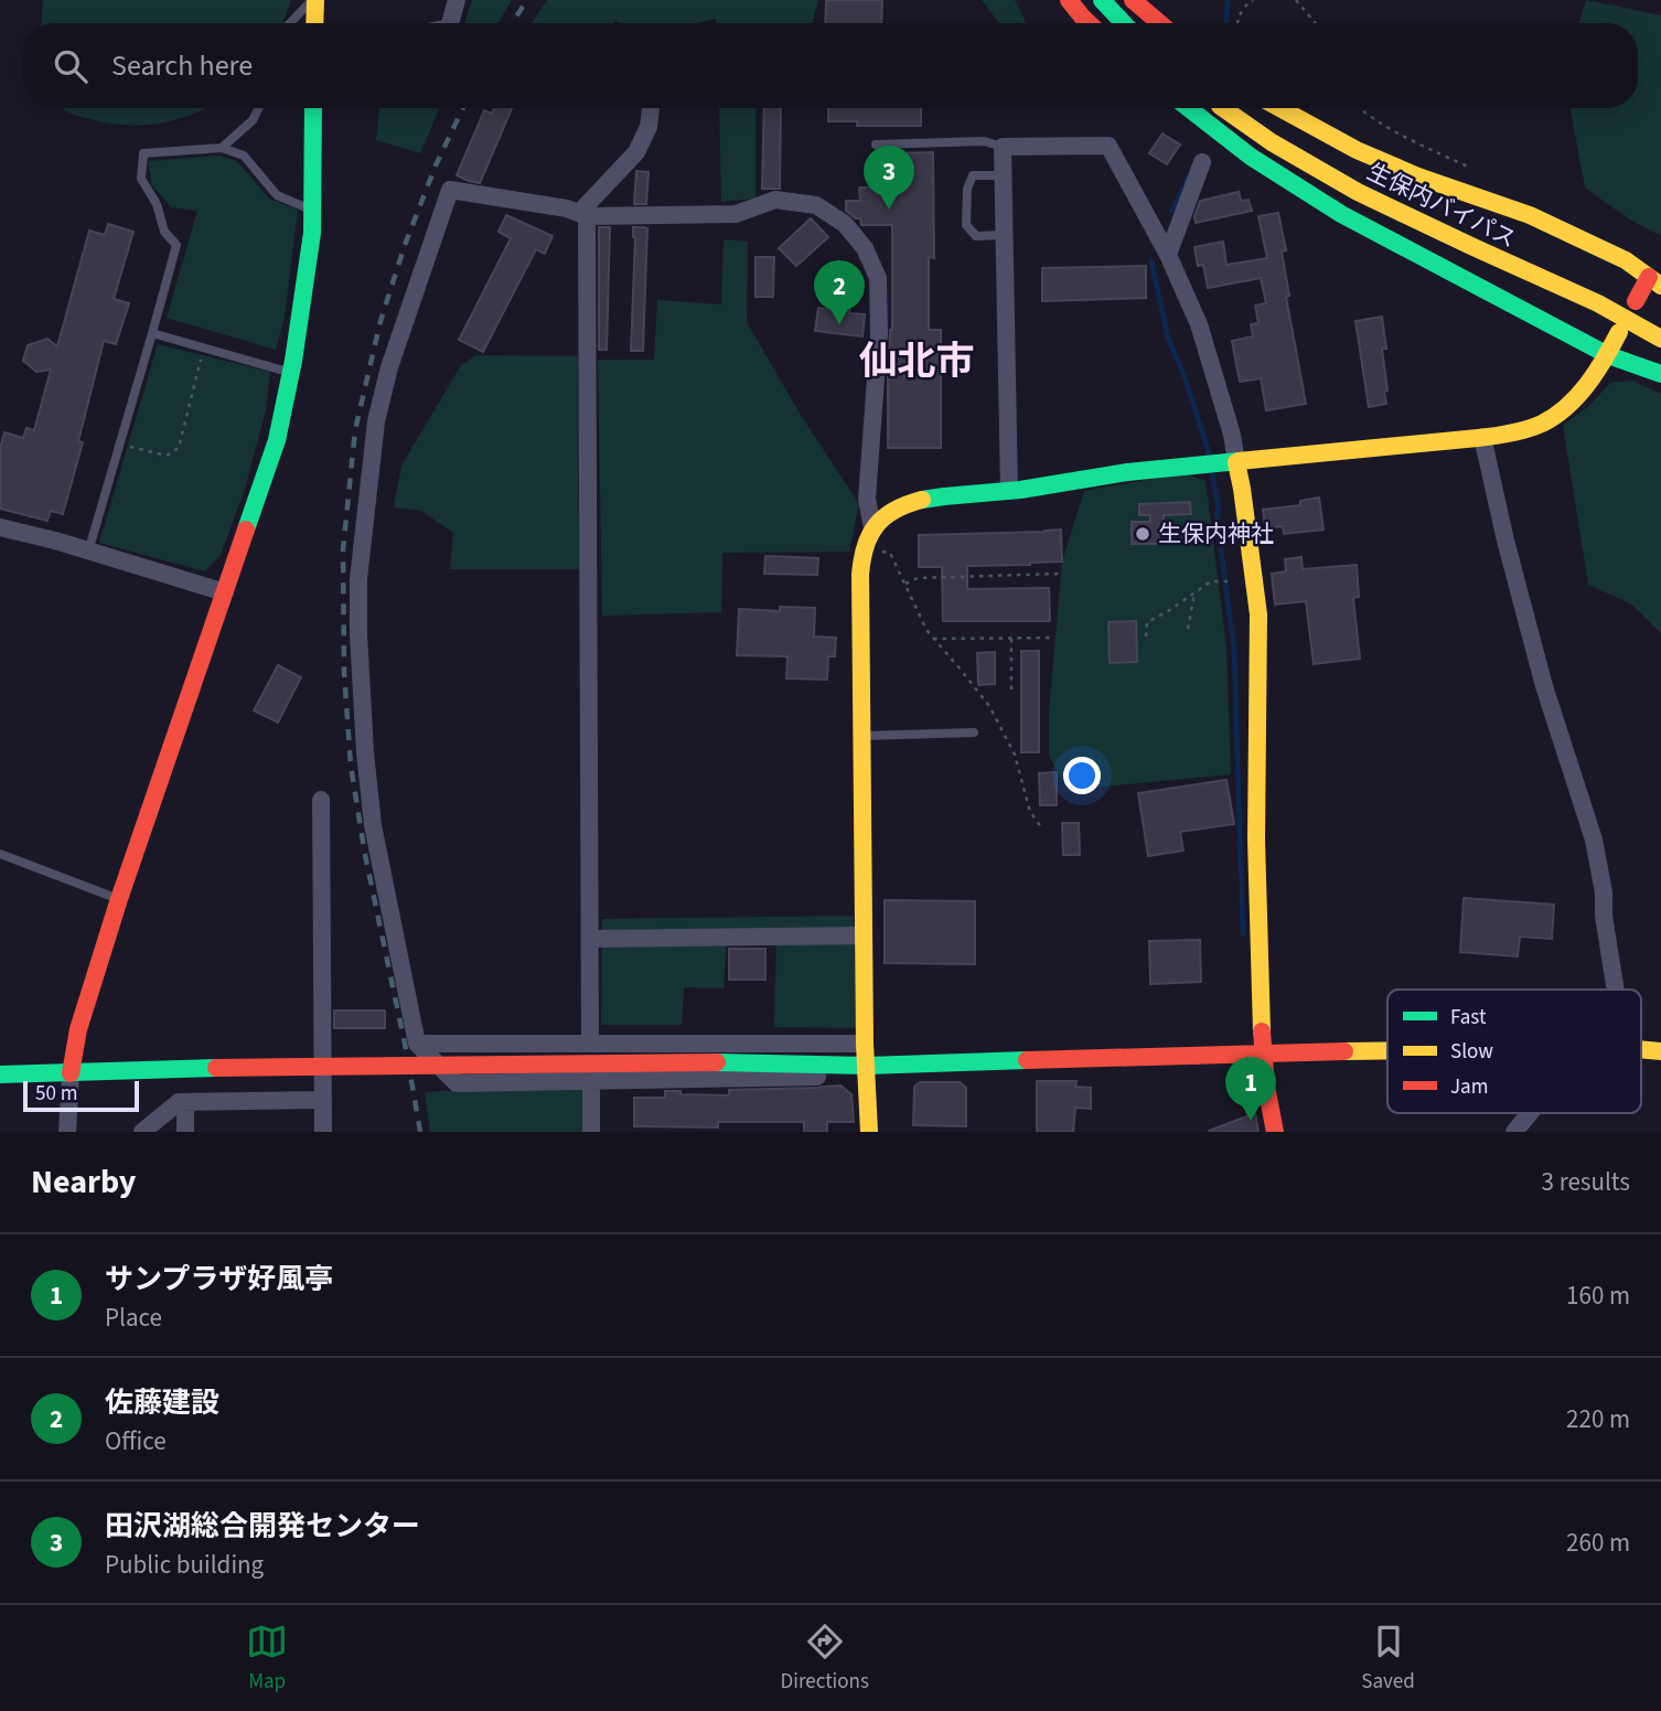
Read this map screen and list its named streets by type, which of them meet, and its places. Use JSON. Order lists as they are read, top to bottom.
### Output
{
  "streets": {
    "main road": ["生保内バイパス"]
  },
  "districts": ["仙北市"],
  "places": ["生保内神社"],
  "legend": ["Fast", "Slow", "Jam"],
  "scale_bar": "50 m",
  "page": {
    "search": "Search here",
    "pins": ["3", "2", "1"],
    "scale": "50 m",
    "heading": ["Nearby", "3 results"],
    "list": [
      {
        "mark": "1",
        "name": "サンプラザ好風亭",
        "note": "Place",
        "value": "160 m"
      },
      {
        "mark": "2",
        "name": "佐藤建設",
        "note": "Office",
        "value": "220 m"
      },
      {
        "mark": "3",
        "name": "田沢湖総合開発センター",
        "note": "Public building",
        "value": "260 m"
      }
    ],
    "nav": ["Map", "Directions", "Saved"]
  }
}
